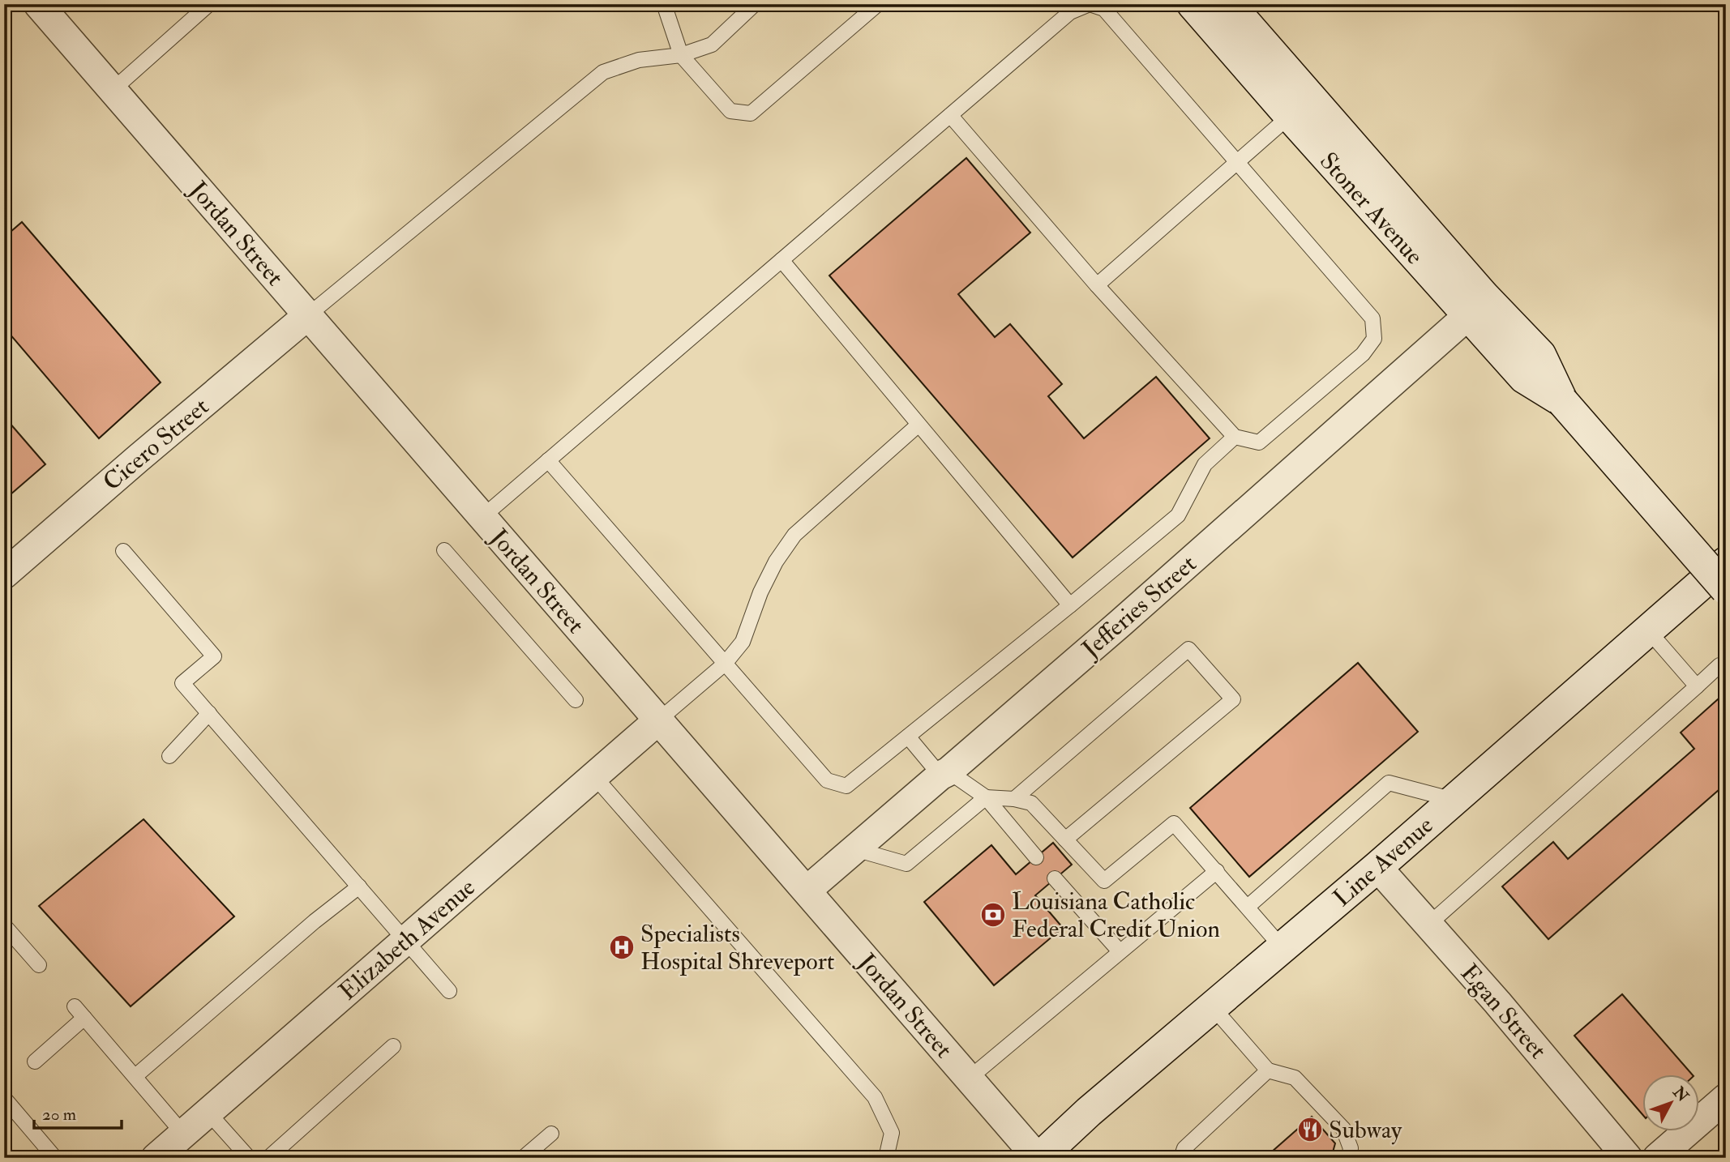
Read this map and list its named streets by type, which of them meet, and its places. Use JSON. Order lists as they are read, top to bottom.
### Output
{
  "streets": {
    "street": [
      "Stoner Avenue",
      "Jordan Street",
      "Cicero Street",
      "Jefferies Street",
      "Line Avenue",
      "Elizabeth Avenue",
      "Egan Street"
    ]
  },
  "crossings": [
    ["Stoner Avenue", "Jefferies Street"],
    ["Jordan Street", "Cicero Street"],
    ["Jordan Street", "Jefferies Street"],
    ["Jordan Street", "Line Avenue"],
    ["Jordan Street", "Elizabeth Avenue"],
    ["Line Avenue", "Egan Street"]
  ],
  "places": {
    "bank": ["Louisiana Catholic Federal Credit Union"],
    "hospital": ["Specialists Hospital Shreveport"],
    "restaurant": ["Subway"]
  },
  "scale_bar": "20 m",
  "north": "top right"
}
